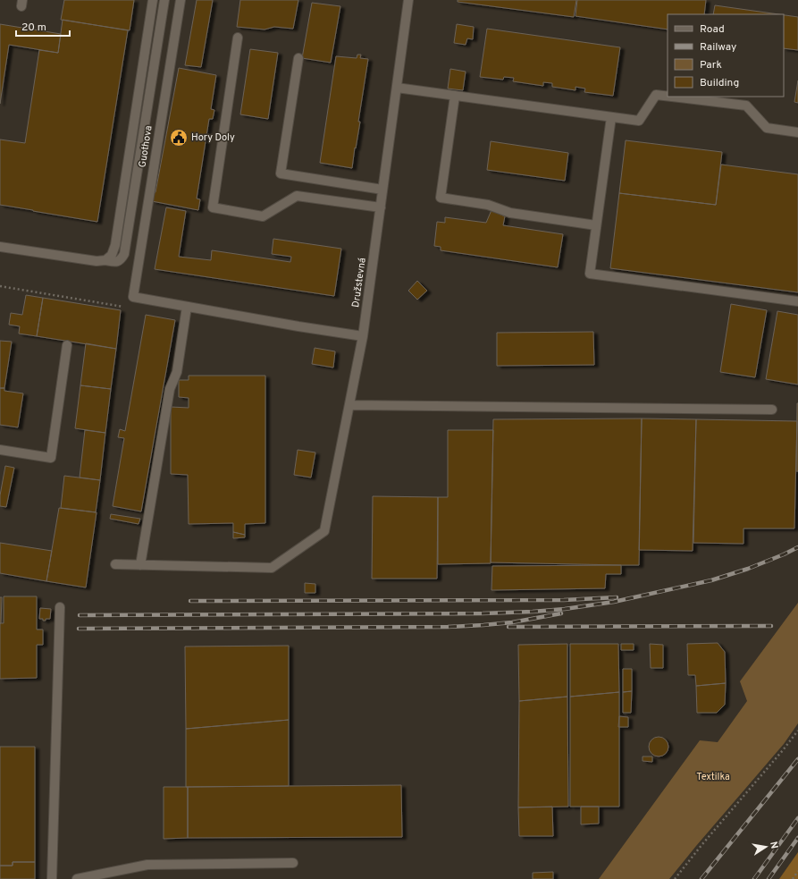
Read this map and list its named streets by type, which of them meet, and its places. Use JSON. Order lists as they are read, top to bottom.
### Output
{
  "streets": {
    "street": ["Guothova", "Družstevná"]
  },
  "parks": ["Textilka"],
  "places": {
    "public building": ["Hory Doly"]
  },
  "legend": [
    "Road",
    "Railway",
    "Park",
    "Building"
  ],
  "scale_bar": "20 m",
  "north": "right"
}
